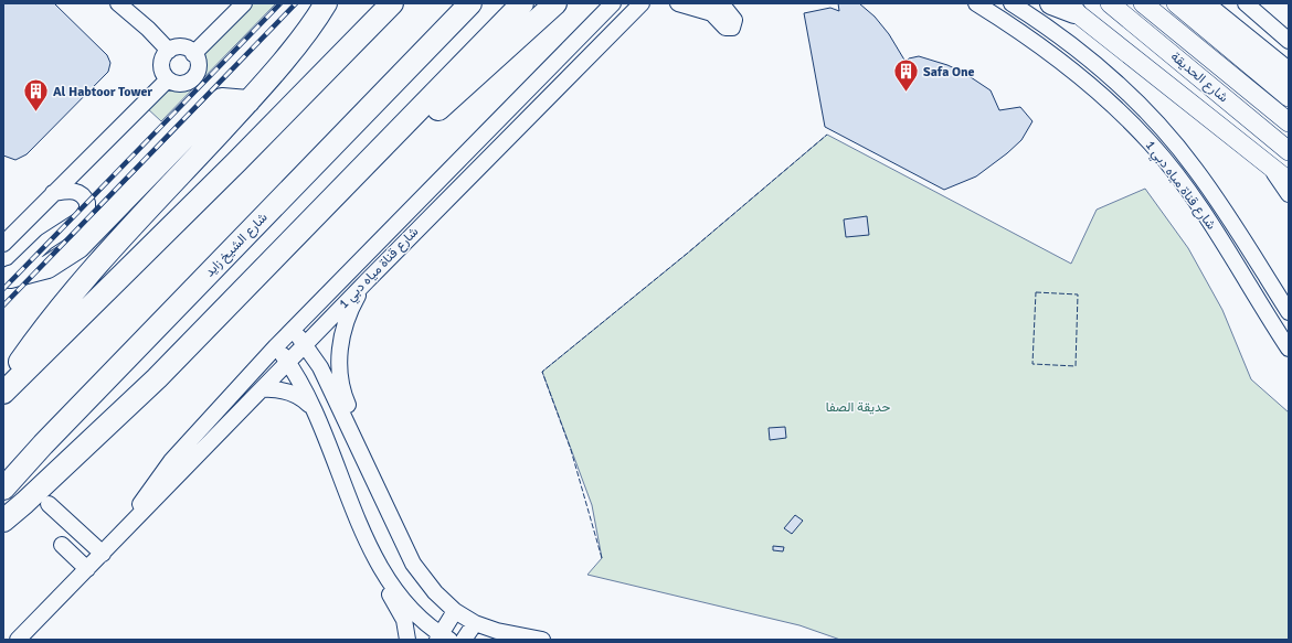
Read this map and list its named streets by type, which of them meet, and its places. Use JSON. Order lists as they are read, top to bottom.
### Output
{
  "streets": {
    "highway": ["شارع الشيخ زايد"],
    "main road": ["شارع الحديقة"],
    "street": ["شارع قناة مياه دبي 1"]
  },
  "parks": ["حديقة الصفا"],
  "places": {
    "building": ["Safa One", "Al Habtoor Tower"]
  }
}
